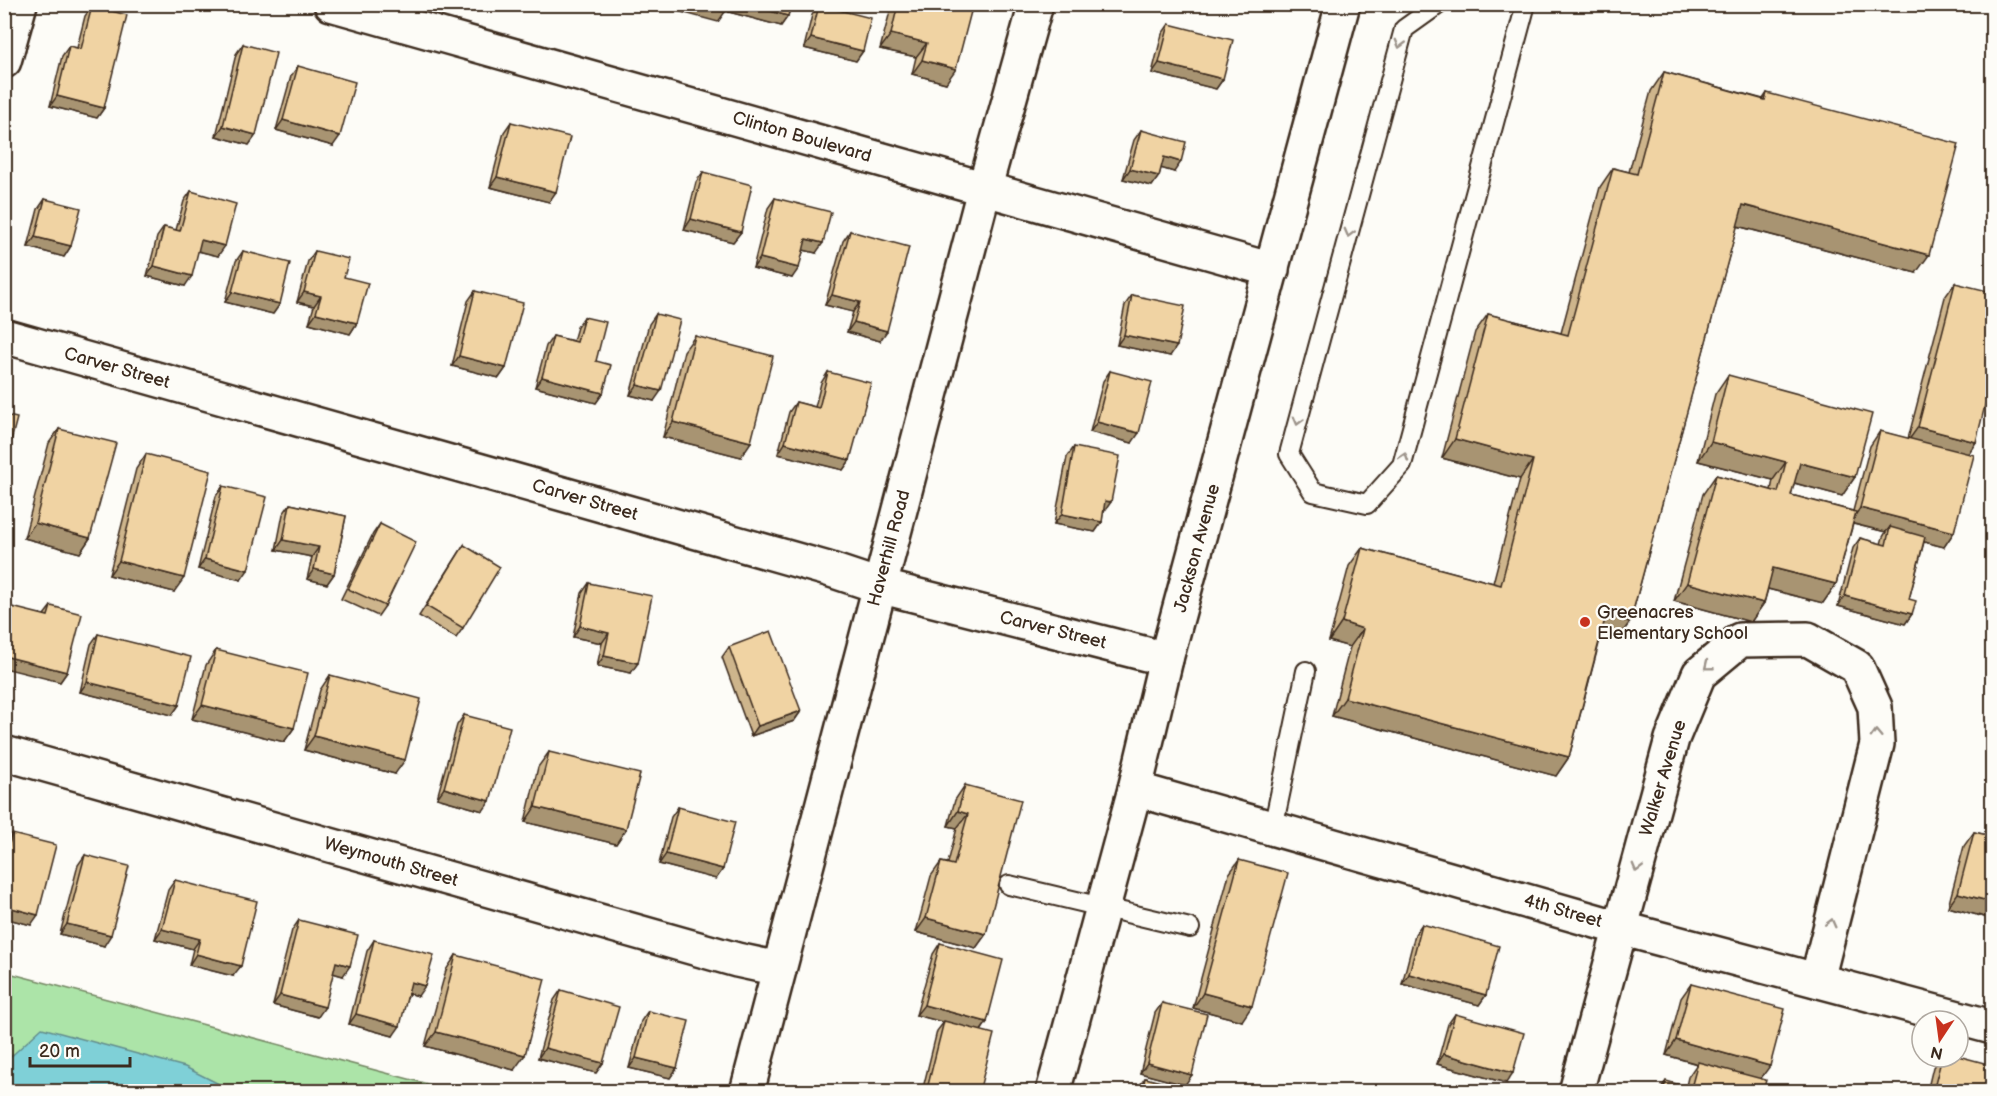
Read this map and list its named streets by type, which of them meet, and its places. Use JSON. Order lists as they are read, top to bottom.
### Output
{
  "streets": {
    "street": [
      "Clinton Boulevard",
      "Carver Street",
      "Haverhill Road",
      "Jackson Avenue",
      "Walker Avenue",
      "Weymouth Street",
      "4th Street"
    ]
  },
  "crossings": [
    ["Clinton Boulevard", "Haverhill Road"],
    ["Clinton Boulevard", "Jackson Avenue"],
    ["Carver Street", "Haverhill Road"],
    ["Carver Street", "Jackson Avenue"],
    ["Haverhill Road", "Weymouth Street"],
    ["Jackson Avenue", "4th Street"],
    ["Walker Avenue", "4th Street"]
  ],
  "places": ["Greenacres Elementary School"],
  "scale_bar": "20 m",
  "north": "bottom"
}
